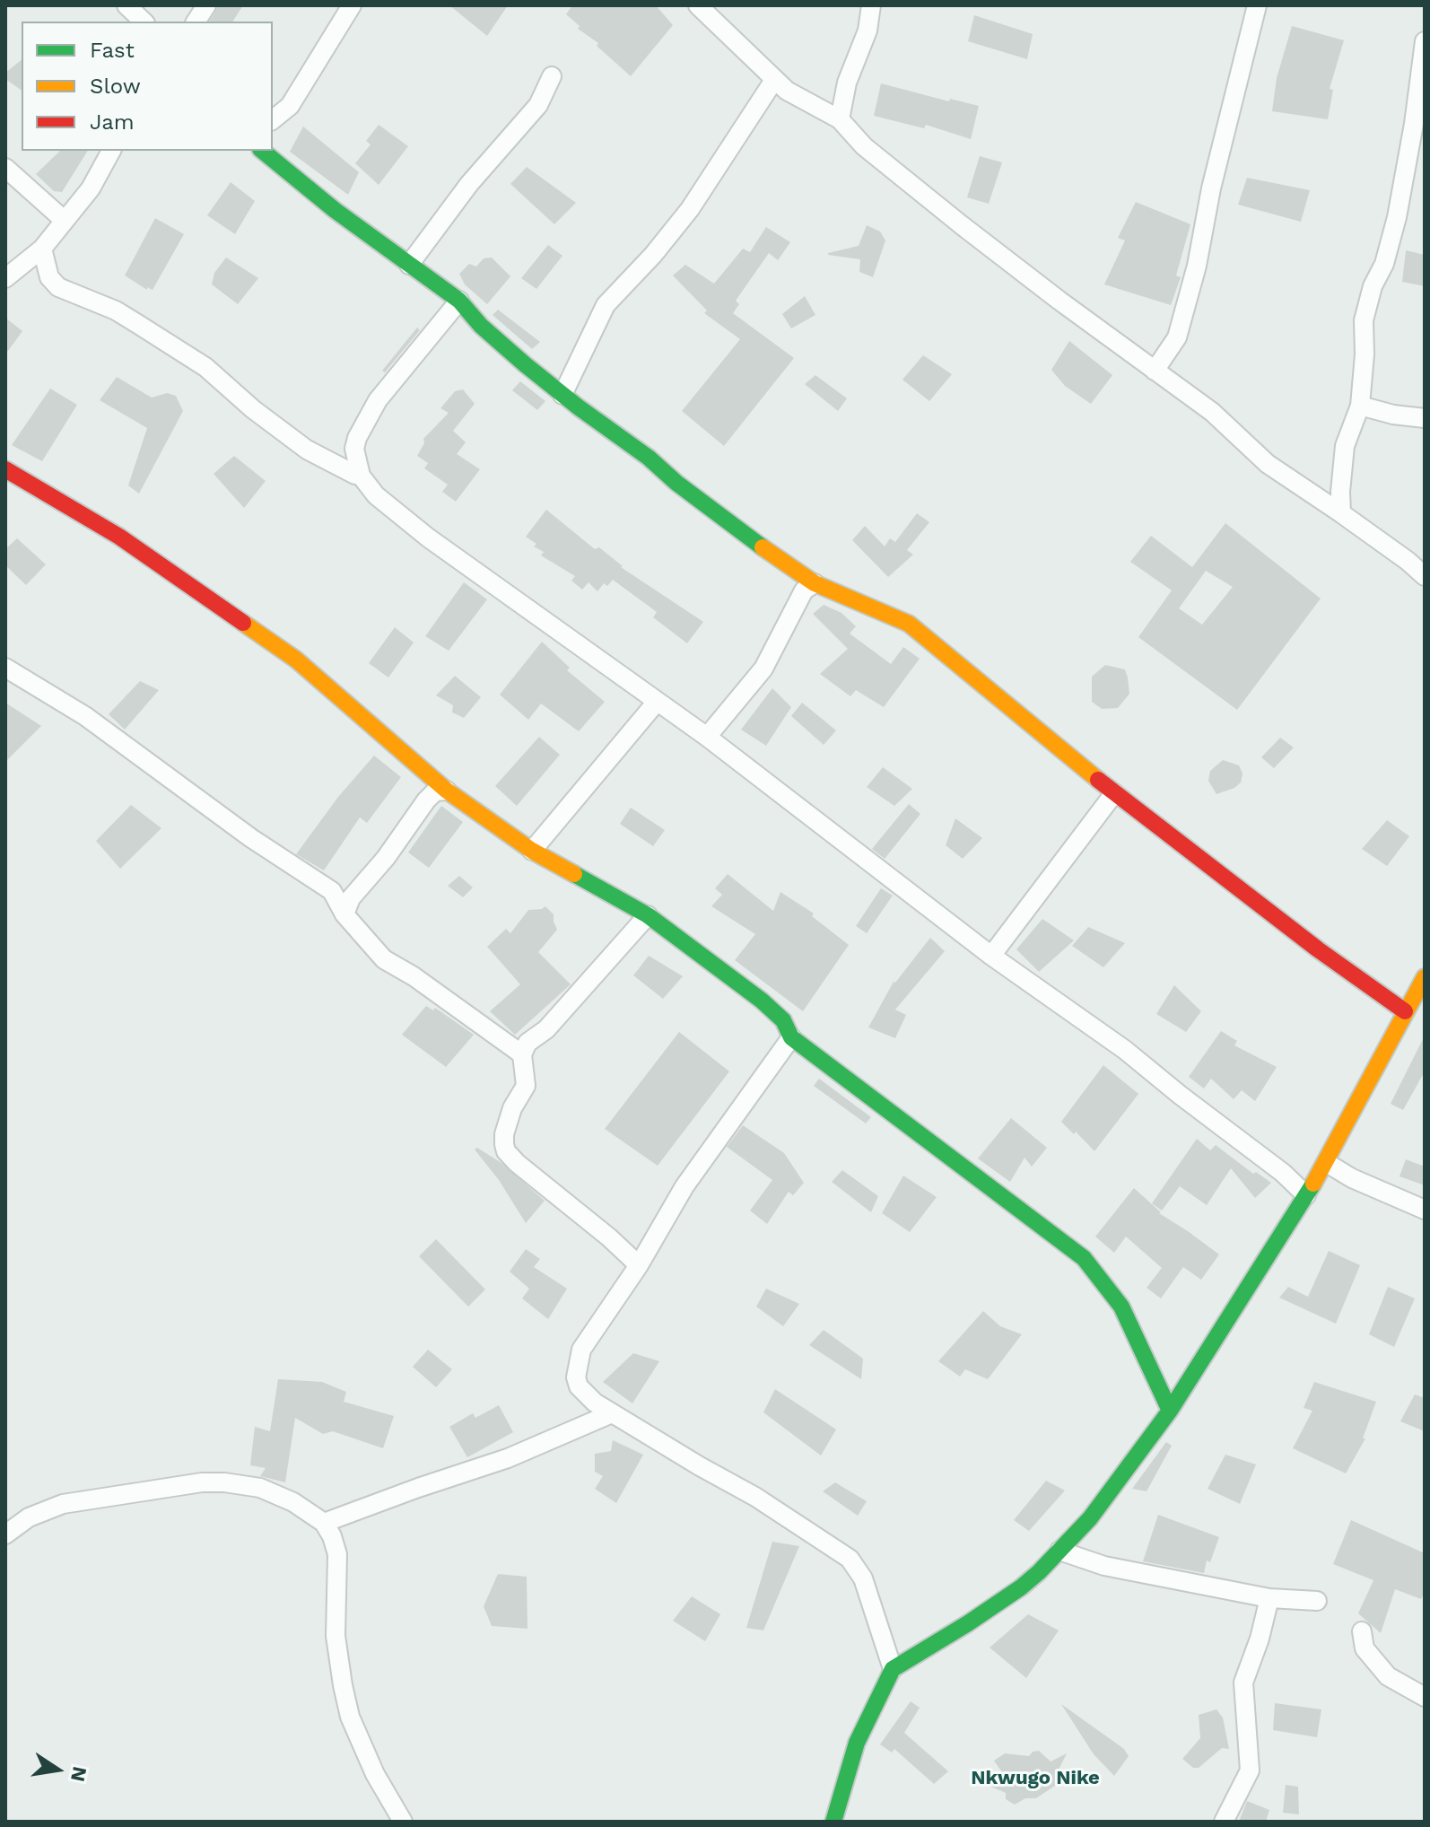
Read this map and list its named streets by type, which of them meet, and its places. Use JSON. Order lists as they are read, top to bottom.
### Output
{
  "districts": ["Nkwugo Nike"],
  "legend": ["Fast", "Slow", "Jam"],
  "north": "right"
}
